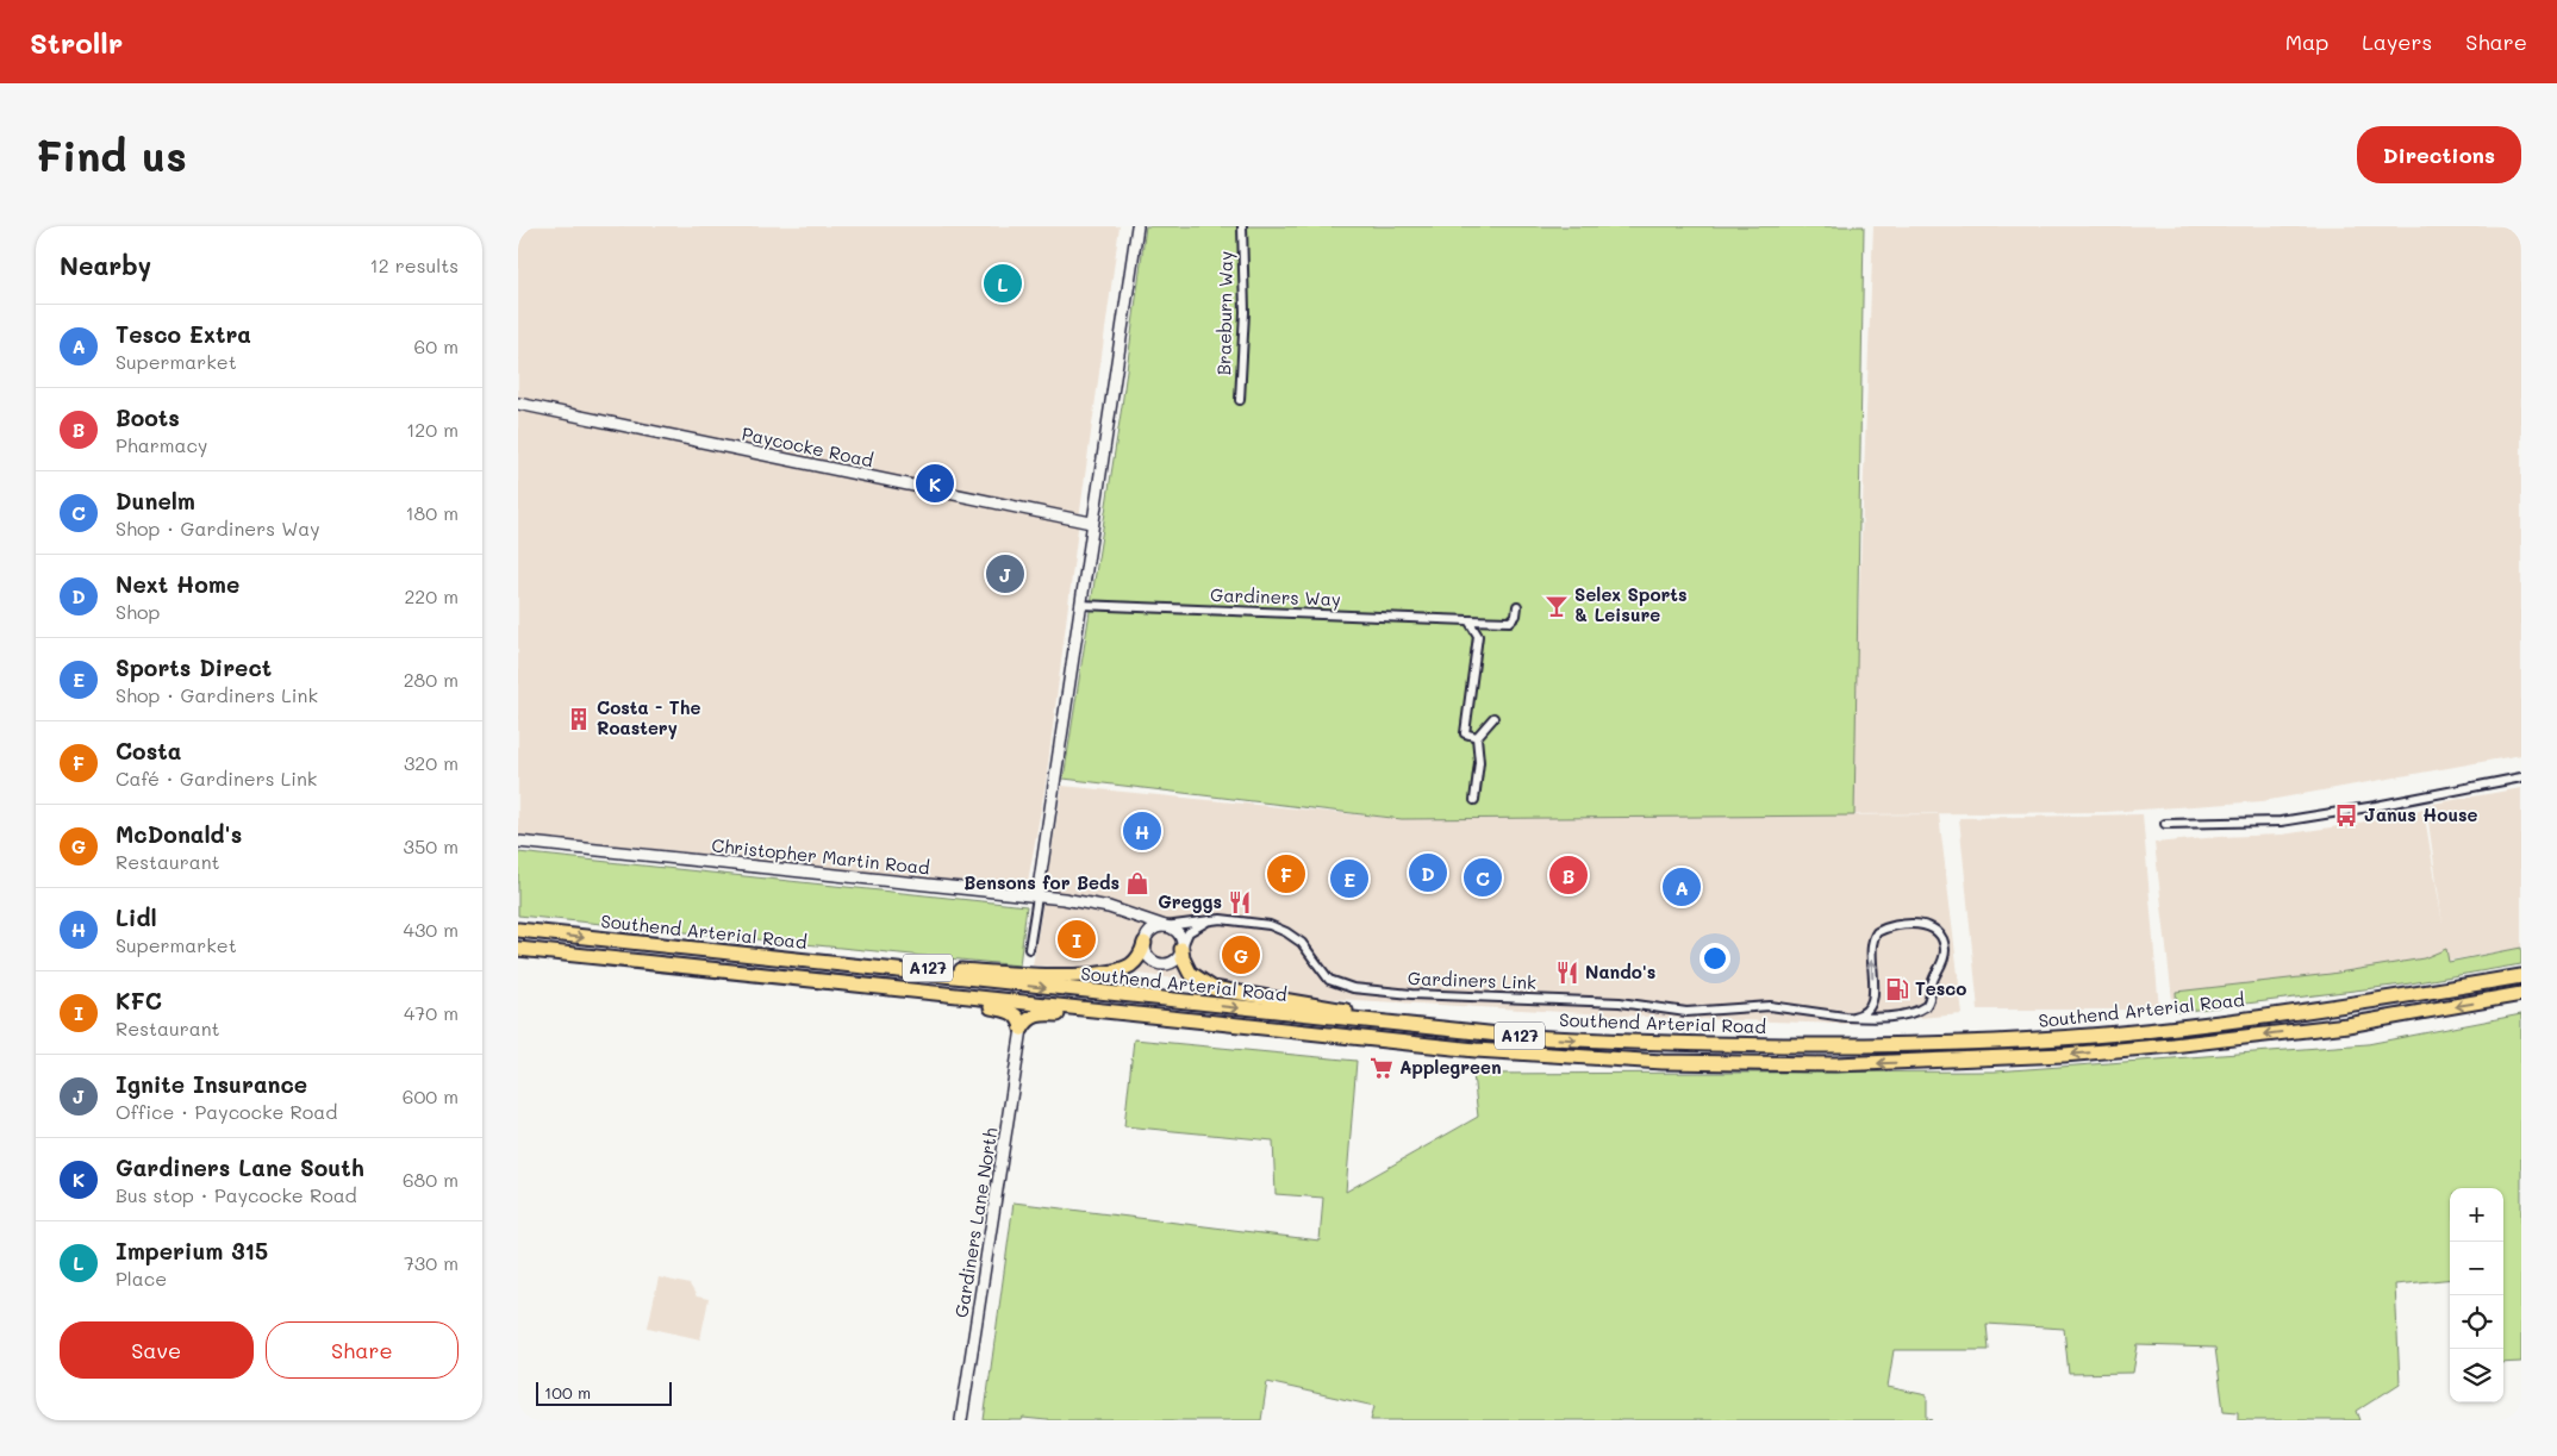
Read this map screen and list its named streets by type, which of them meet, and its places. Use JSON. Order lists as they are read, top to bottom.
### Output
{
  "streets": {
    "highway": ["Southend Arterial Road", "A127"],
    "street": [
      "Braeburn Way",
      "Paycocke Road",
      "Gardiners Way",
      "Christopher Martin Road",
      "Gardiners Link",
      "Gardiners Lane North"
    ]
  },
  "crossings": [
    ["Christopher Martin Road", "A127"],
    ["Christopher Martin Road", "Gardiners Link"],
    ["Southend Arterial Road", "A127"],
    ["A127", "Gardiners Link"],
    ["A127", "Gardiners Lane North"]
  ],
  "places": {
    "bar": ["Selex Sports & Leisure"],
    "building": ["Costa - The Roastery"],
    "bus stop": ["Janus House"],
    "shop": ["Bensons for Beds"],
    "restaurant": ["Greggs", "Nando's"],
    "fuel station": ["Tesco"],
    "supermarket": ["Applegreen"]
  },
  "scale_bar": "100 m",
  "page": {
    "header": "Strollr",
    "nav": ["Map", "Layers", "Share"],
    "buttons": [
      "Directions",
      ["Save", "Share"]
    ],
    "title": "Find us",
    "heading": ["Nearby", "12 results"],
    "pins": [
      "L",
      "K",
      "J",
      "H",
      "D",
      "F",
      "B",
      "C",
      "E",
      "A",
      "I",
      "G"
    ],
    "list": [
      {
        "mark": "A",
        "name": "Tesco Extra",
        "note": "Supermarket",
        "value": "60 m"
      },
      {
        "mark": "B",
        "name": "Boots",
        "note": "Pharmacy",
        "value": "120 m"
      },
      {
        "mark": "C",
        "name": "Dunelm",
        "note": "Shop · Gardiners Way",
        "value": "180 m"
      },
      {
        "mark": "D",
        "name": "Next Home",
        "note": "Shop",
        "value": "220 m"
      },
      {
        "mark": "E",
        "name": "Sports Direct",
        "note": "Shop · Gardiners Link",
        "value": "280 m"
      },
      {
        "mark": "F",
        "name": "Costa",
        "note": "Café · Gardiners Link",
        "value": "320 m"
      },
      {
        "mark": "G",
        "name": "McDonald's",
        "note": "Restaurant",
        "value": "350 m"
      },
      {
        "mark": "H",
        "name": "Lidl",
        "note": "Supermarket",
        "value": "430 m"
      },
      {
        "mark": "I",
        "name": "KFC",
        "note": "Restaurant",
        "value": "470 m"
      },
      {
        "mark": "J",
        "name": "Ignite Insurance",
        "note": "Office · Paycocke Road",
        "value": "600 m"
      },
      {
        "mark": "K",
        "name": "Gardiners Lane South",
        "note": "Bus stop · Paycocke Road",
        "value": "680 m"
      },
      {
        "mark": "L",
        "name": "Imperium 315",
        "note": "Place",
        "value": "730 m"
      }
    ],
    "map_buttons": ["+", "−"],
    "scale": "100 m"
  }
}
